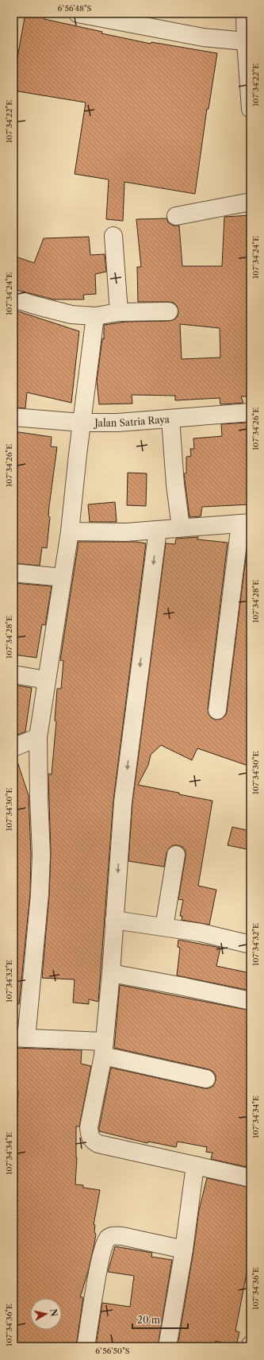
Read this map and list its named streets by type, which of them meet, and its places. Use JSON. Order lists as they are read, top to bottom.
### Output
{
  "streets": {
    "street": ["Jalan Satria Raya"]
  },
  "scale_bar": "20 m",
  "north": "right",
  "coordinates": [
    "6°56'48\"S",
    "107°34'22\"E",
    "107°34'24\"E",
    "107°34'26\"E",
    "107°34'28\"E",
    "107°34'30\"E",
    "107°34'32\"E",
    "107°34'34\"E",
    "107°34'36\"E",
    "6°56'50\"S"
  ]
}
